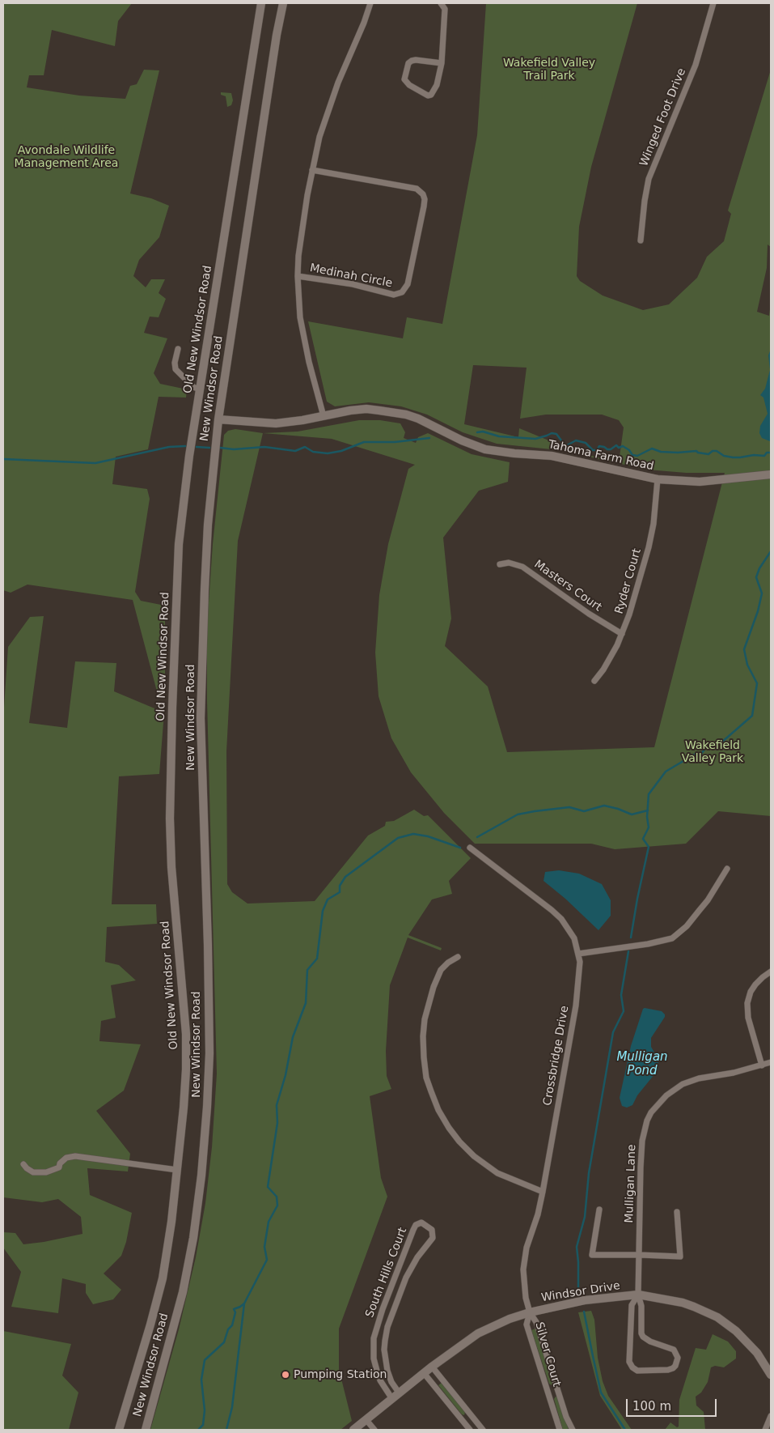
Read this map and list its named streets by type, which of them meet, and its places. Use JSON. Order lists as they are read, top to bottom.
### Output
{
  "streets": {
    "street": [
      "Winged Foot Drive",
      "Medinah Circle",
      "Old New Windsor Road",
      "New Windsor Road",
      "Tahoma Farm Road",
      "Ryder Court",
      "Masters Court",
      "Crossbridge Drive",
      "Mulligan Lane",
      "South Hills Court",
      "Windsor Drive",
      "Silver Court"
    ]
  },
  "crossings": [
    ["New Windsor Road", "Tahoma Farm Road"],
    ["Tahoma Farm Road", "Ryder Court"],
    ["Ryder Court", "Masters Court"],
    ["Crossbridge Drive", "Windsor Drive"],
    ["Crossbridge Drive", "Silver Court"],
    ["Mulligan Lane", "Windsor Drive"],
    ["South Hills Court", "Windsor Drive"],
    ["Windsor Drive", "Silver Court"]
  ],
  "water": ["Mulligan Pond"],
  "parks": ["Wakefield Valley Trail Park", "Avondale Wildlife Management Area", "Wakefield Valley Park"],
  "places": ["Pumping Station"],
  "scale_bar": "100 m"
}
